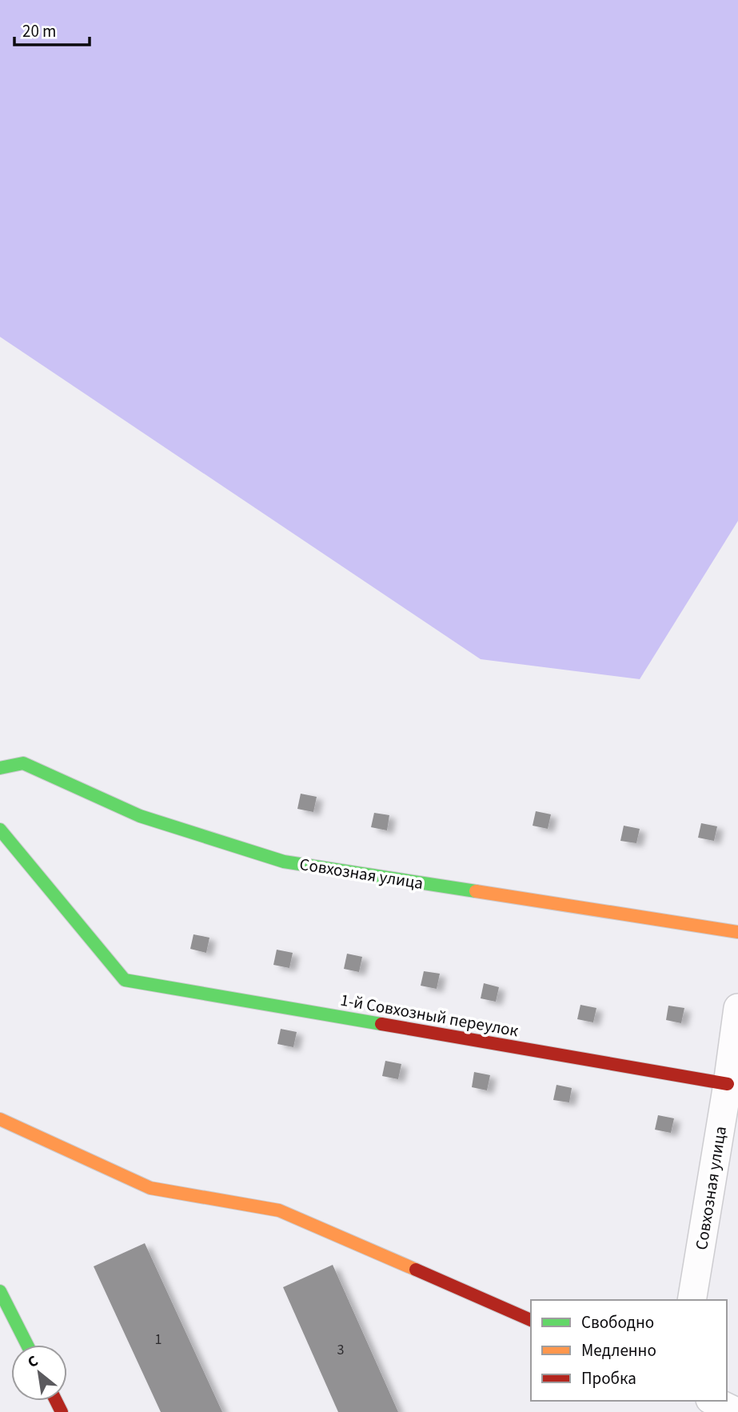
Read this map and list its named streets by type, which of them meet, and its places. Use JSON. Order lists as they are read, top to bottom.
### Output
{
  "streets": {
    "street": ["Совхозная улица", "1-й Совхозный переулок"]
  },
  "crossings": [
    ["Совхозная улица", "1-й Совхозный переулок"]
  ],
  "house_numbers": ["1", "3"],
  "legend": ["Свободно", "Медленно", "Пробка"],
  "scale_bar": "20 m",
  "north": "top left"
}
